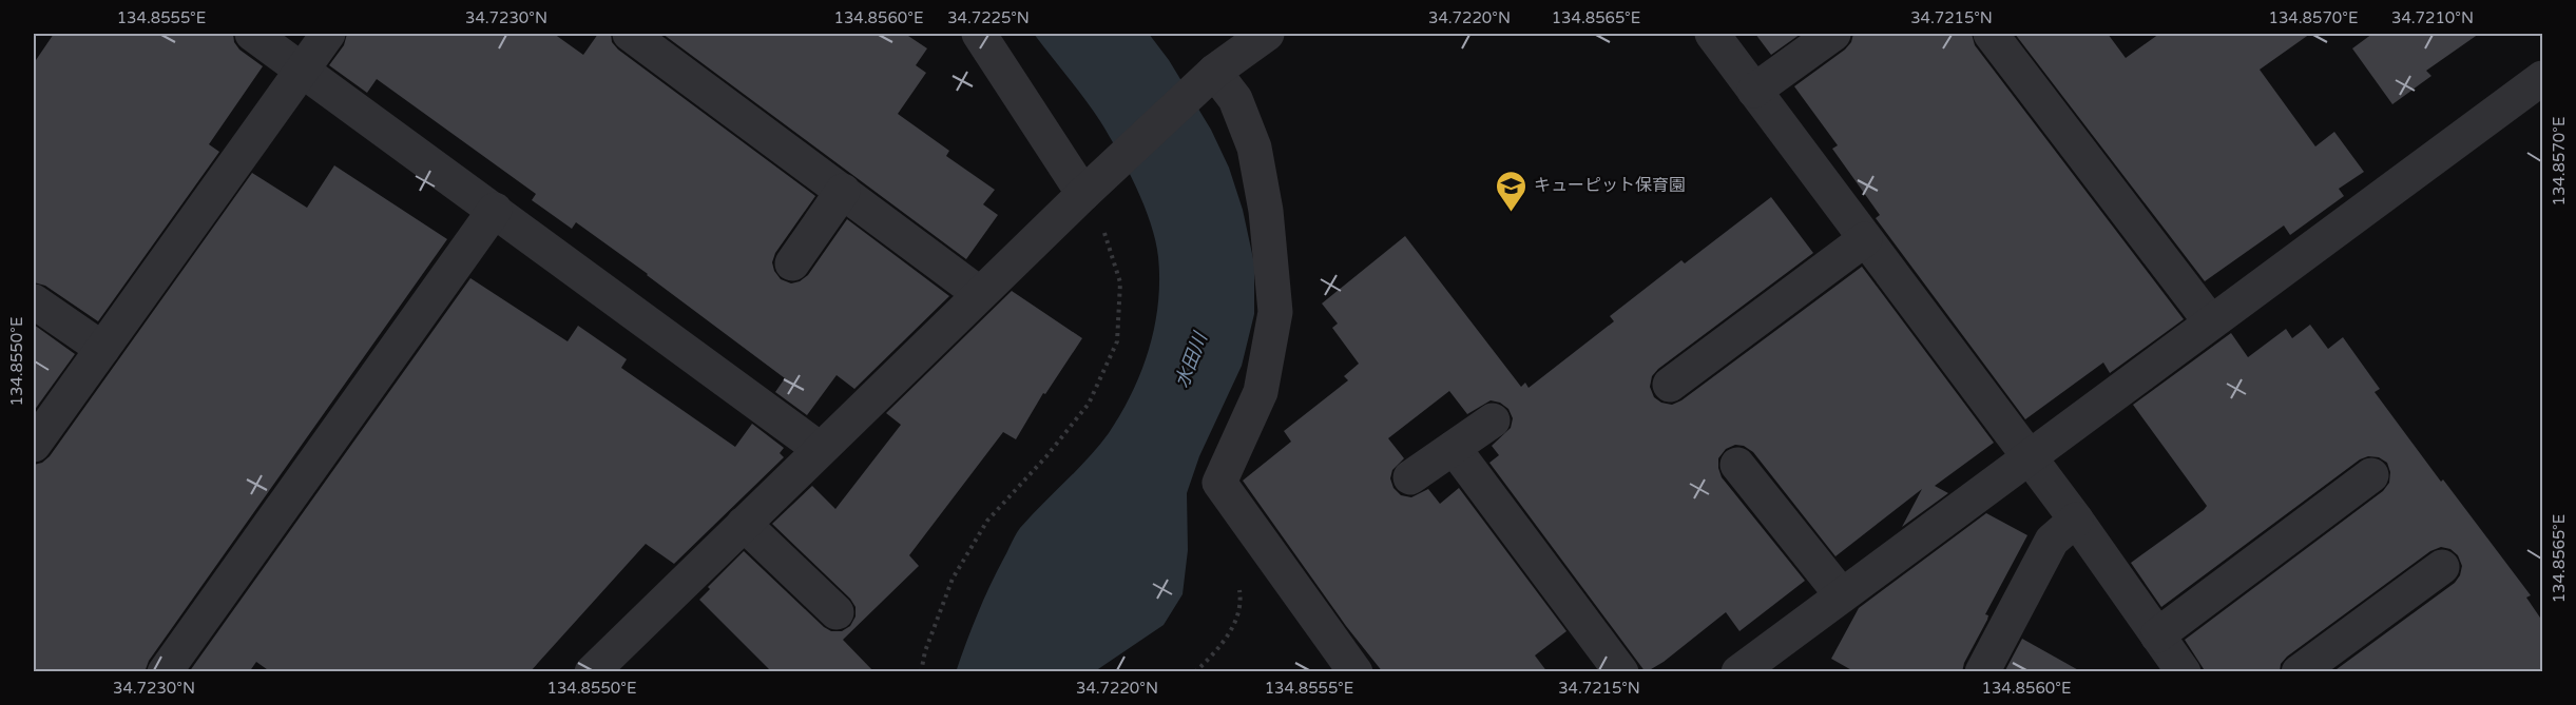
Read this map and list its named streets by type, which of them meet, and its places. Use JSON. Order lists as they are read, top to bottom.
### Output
{
  "water": ["水田川"],
  "places": {
    "school or university": ["キューピット保育園"]
  },
  "coordinates": [
    "134.8555°E",
    "34.7230°N",
    "134.8560°E",
    "34.7225°N",
    "34.7220°N",
    "134.8565°E",
    "34.7215°N",
    "134.8570°E",
    "34.7210°N",
    "134.8550°E"
  ]
}
